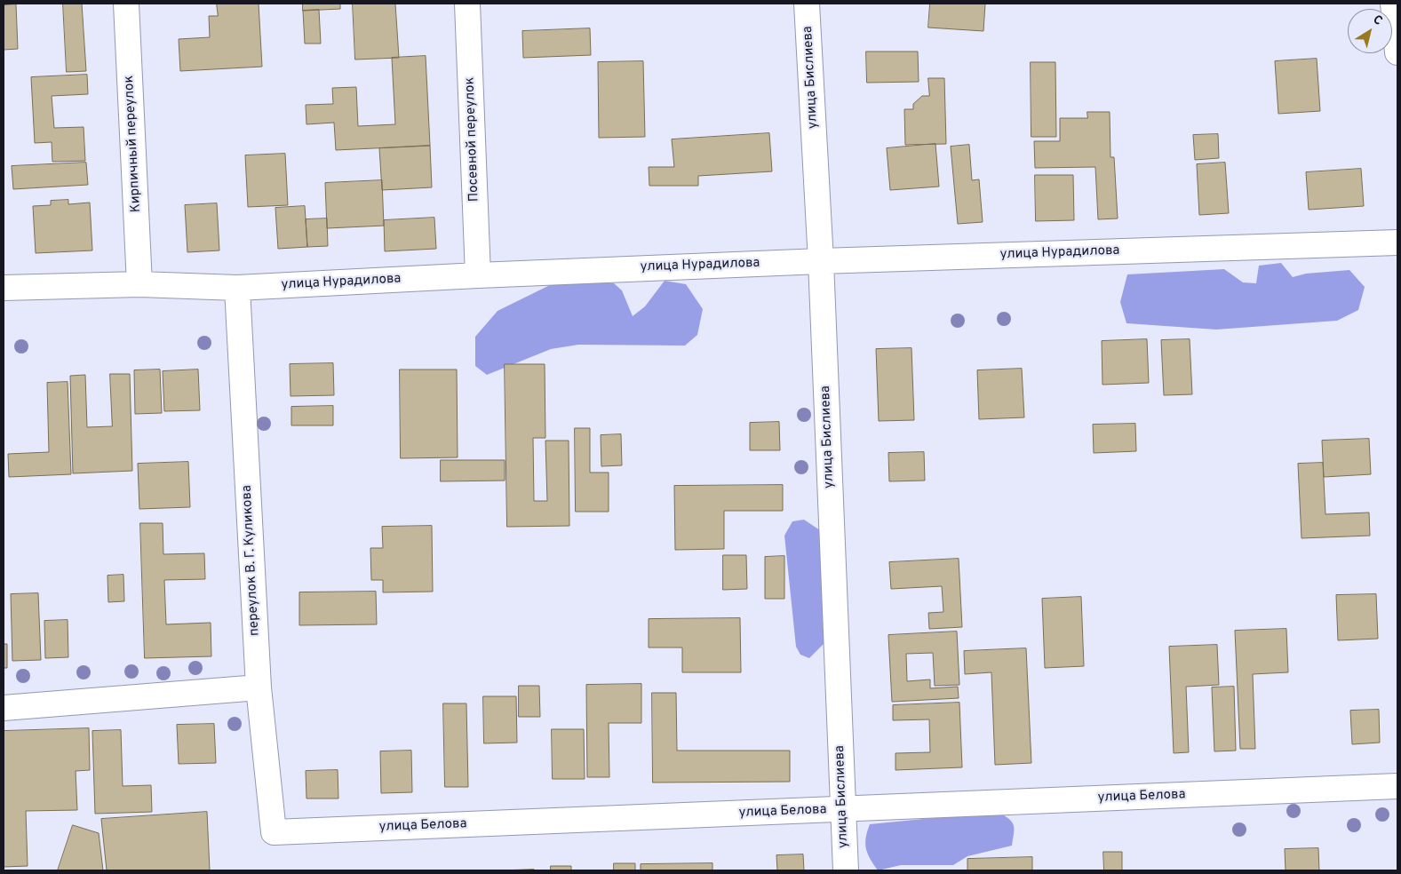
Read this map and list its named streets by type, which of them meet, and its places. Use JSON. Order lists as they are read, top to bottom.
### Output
{
  "streets": {
    "street": [
      "улица Бислиева",
      "Посевной переулок",
      "Кирпичный переулок",
      "улица Нурадилова",
      "переулок В. Г. Куликова",
      "улица Белова"
    ]
  },
  "crossings": [
    ["улица Бислиева", "улица Нурадилова"],
    ["улица Бислиева", "улица Белова"],
    ["Посевной переулок", "улица Нурадилова"],
    ["Кирпичный переулок", "улица Нурадилова"],
    ["улица Нурадилова", "переулок В. Г. Куликова"],
    ["переулок В. Г. Куликова", "улица Белова"]
  ],
  "north": "top right"
}
